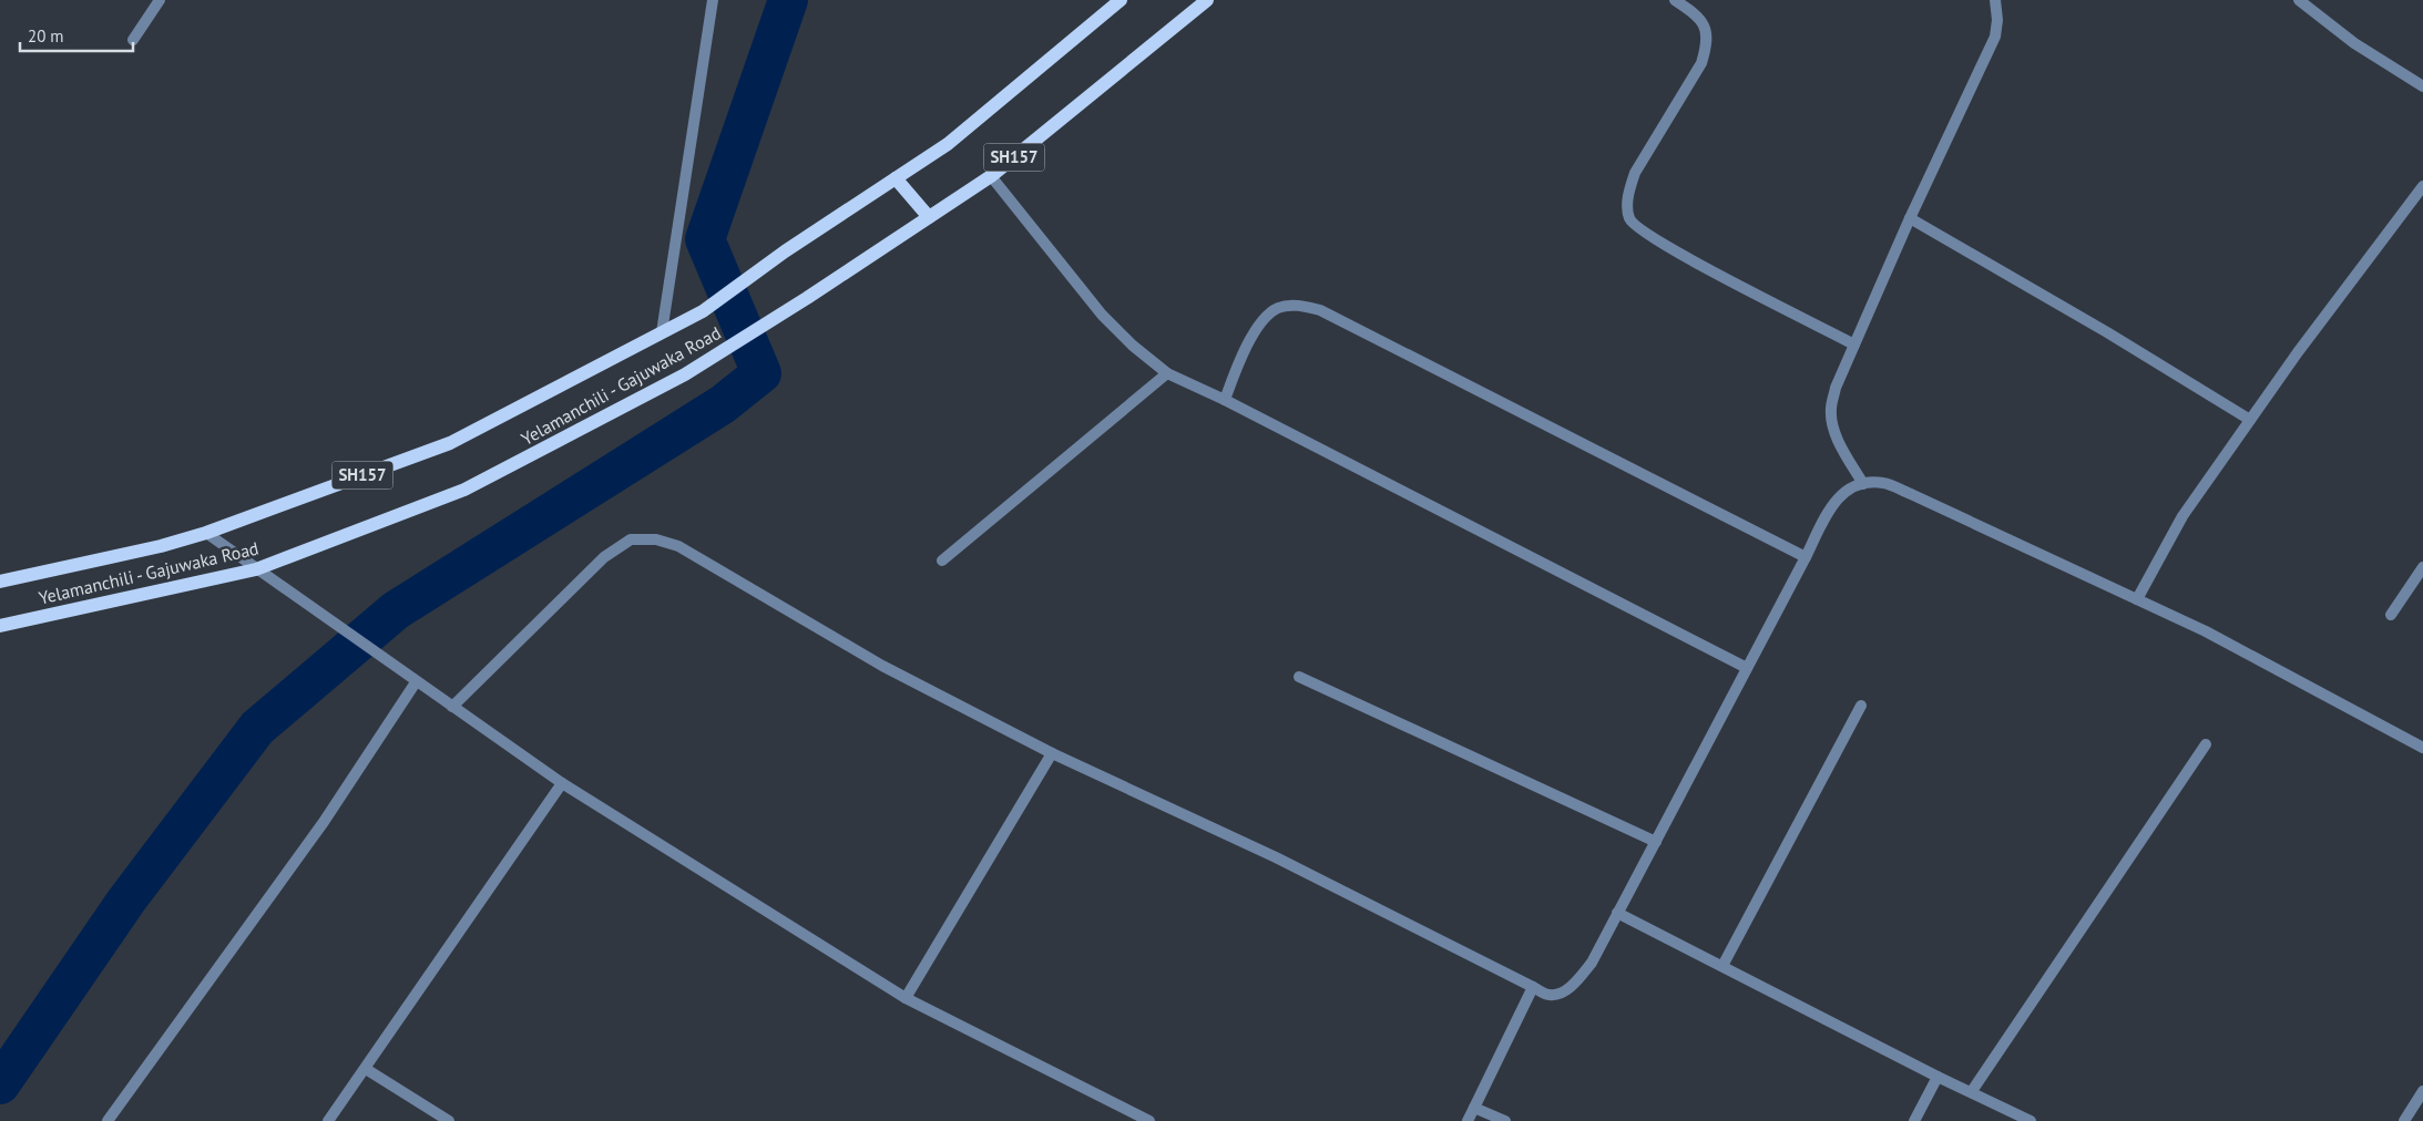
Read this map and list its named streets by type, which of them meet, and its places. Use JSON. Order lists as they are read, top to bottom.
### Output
{
  "streets": {
    "main road": ["SH157", "Yelamanchili - Gajuwaka Road"]
  },
  "scale_bar": "20 m"
}
